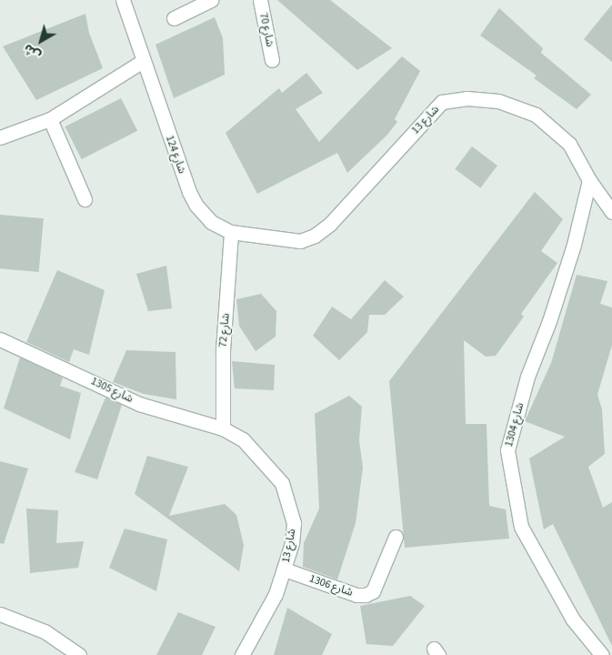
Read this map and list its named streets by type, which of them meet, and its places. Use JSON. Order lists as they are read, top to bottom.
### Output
{
  "streets": {
    "street": [
      "شارع 70",
      "شارع 13",
      "شارع 124",
      "شارع 72",
      "شارع 1305",
      "شارع 1304",
      "شارع 1306"
    ]
  },
  "crossings": [
    ["شارع 13", "شارع 124"],
    ["شارع 13", "شارع 72"],
    ["شارع 13", "شارع 1305"],
    ["شارع 13", "شارع 1304"],
    ["شارع 13", "شارع 1306"],
    ["شارع 124", "شارع 72"],
    ["شارع 72", "شارع 1305"]
  ],
  "north": "bottom left"
}
